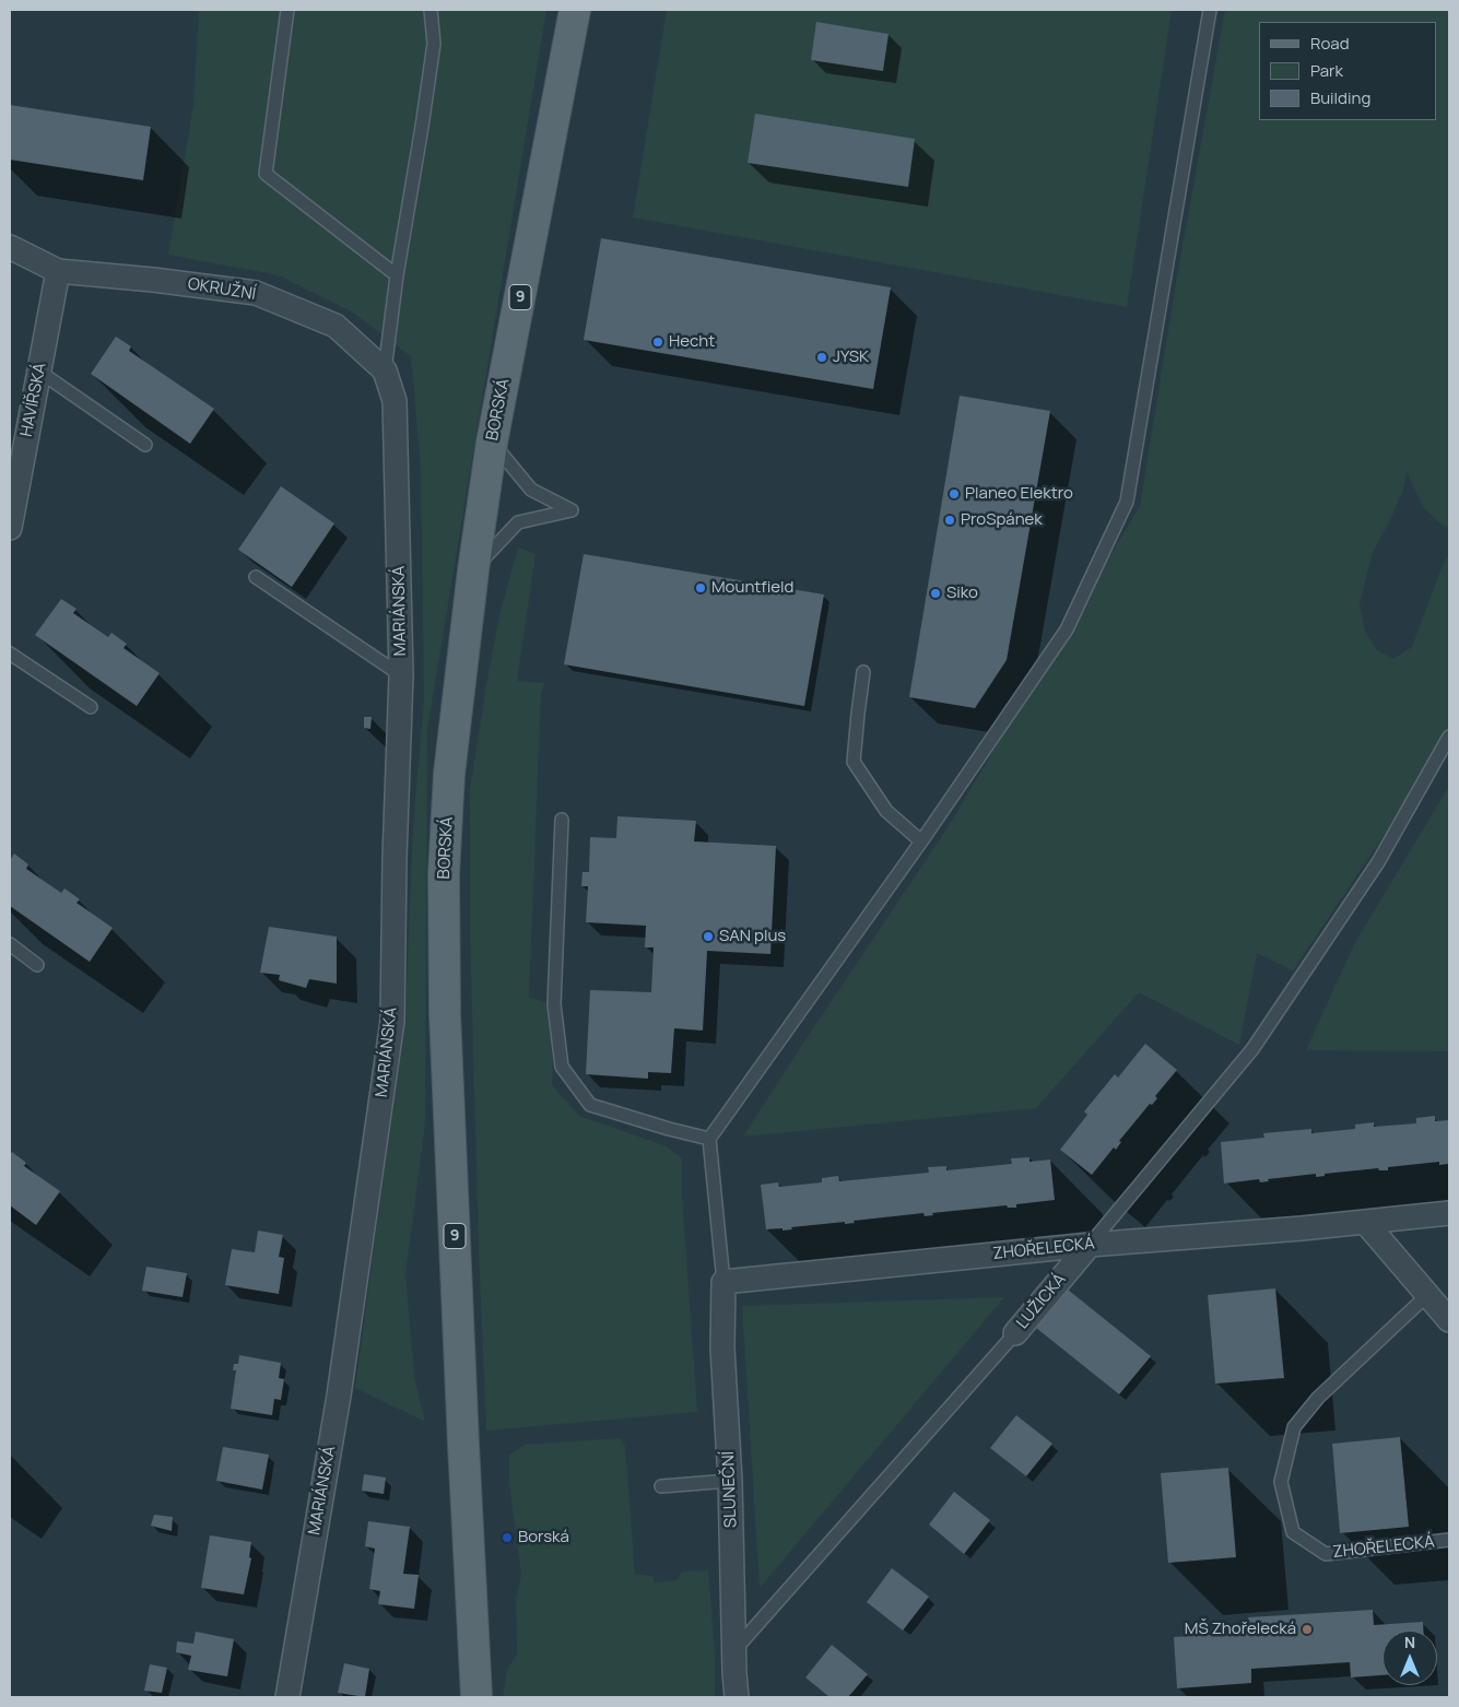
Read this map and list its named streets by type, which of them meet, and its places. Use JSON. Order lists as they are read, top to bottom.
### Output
{
  "streets": {
    "main road": ["9", "BORSKÁ"],
    "street": [
      "OKRUŽNÍ",
      "HAVÍŘSKÁ",
      "MARIÁNSKÁ",
      "ZHOŘELECKÁ",
      "LUŽICKÁ",
      "SLUNEČNÍ"
    ]
  },
  "crossings": [
    ["OKRUŽNÍ", "HAVÍŘSKÁ"],
    ["OKRUŽNÍ", "MARIÁNSKÁ"],
    ["ZHOŘELECKÁ", "LUŽICKÁ"],
    ["ZHOŘELECKÁ", "SLUNEČNÍ"]
  ],
  "places": [
    "Hecht",
    "JYSK",
    "Planeo Elektro",
    "ProSpánek",
    "Mountfield",
    "Siko",
    "SAN plus",
    "Borská",
    "MŠ Zhořelecká"
  ],
  "legend": ["Road", "Park", "Building"],
  "north": "top"
}
